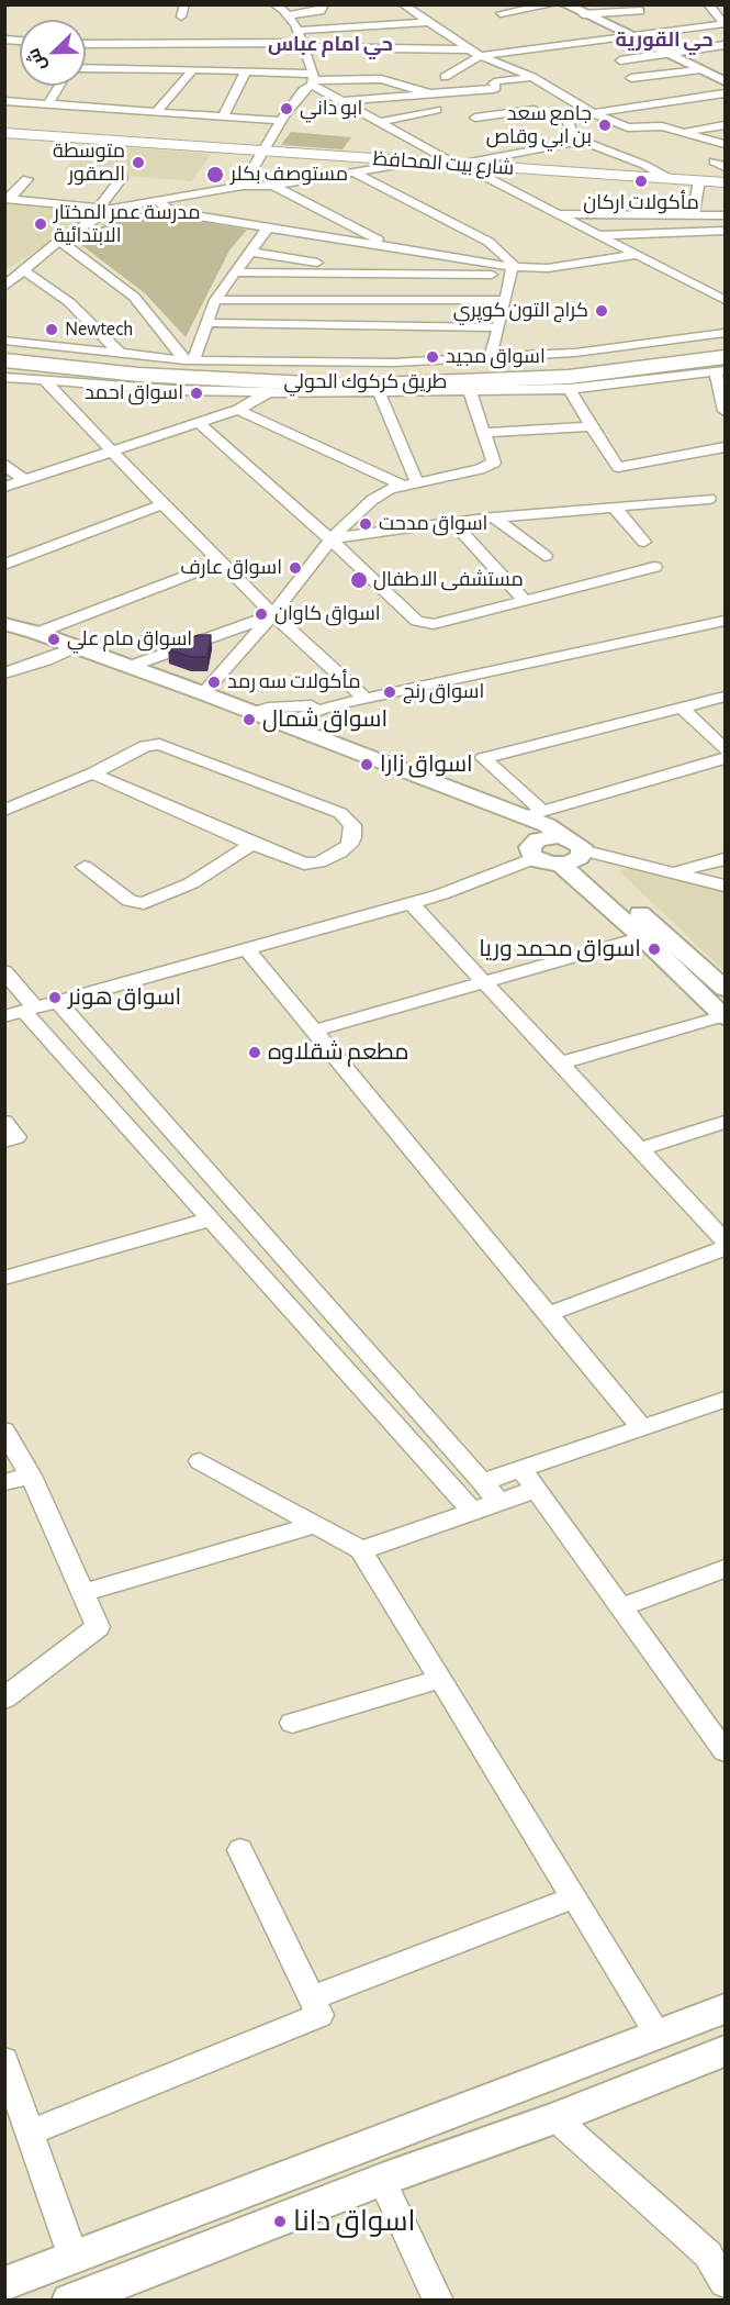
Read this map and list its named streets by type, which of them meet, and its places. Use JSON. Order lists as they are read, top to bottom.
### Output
{
  "streets": {
    "highway": ["طريق كركوك الحولي"],
    "main road": ["شارع بيت المحافظ"]
  },
  "districts": ["حي القورية", "حي امام عباس"],
  "places": [
    "ابو داني",
    "جامع سعد بن ابي وقاص",
    "متوسطة الصقور",
    "مستوصف بكلر",
    "مأكولات اركان",
    "مدرسة عمر المختار الابتدائية",
    "كراج التون كوپري",
    "Newtech",
    "اسواق مجيد",
    "اسواق احمد",
    "اسواق مدحت",
    "اسواق عارف",
    "مستشفى الاطفال",
    "اسواق كاوان",
    "اسواق مام علي",
    "مأكولات سه رمد",
    "اسواق رنج",
    "اسواق شمال",
    "اسواق زارا",
    "اسواق محمد وريا",
    "اسواق هونر",
    "مطعم شقلاوه",
    "اسواق دانا"
  ],
  "north": "bottom left"
}
